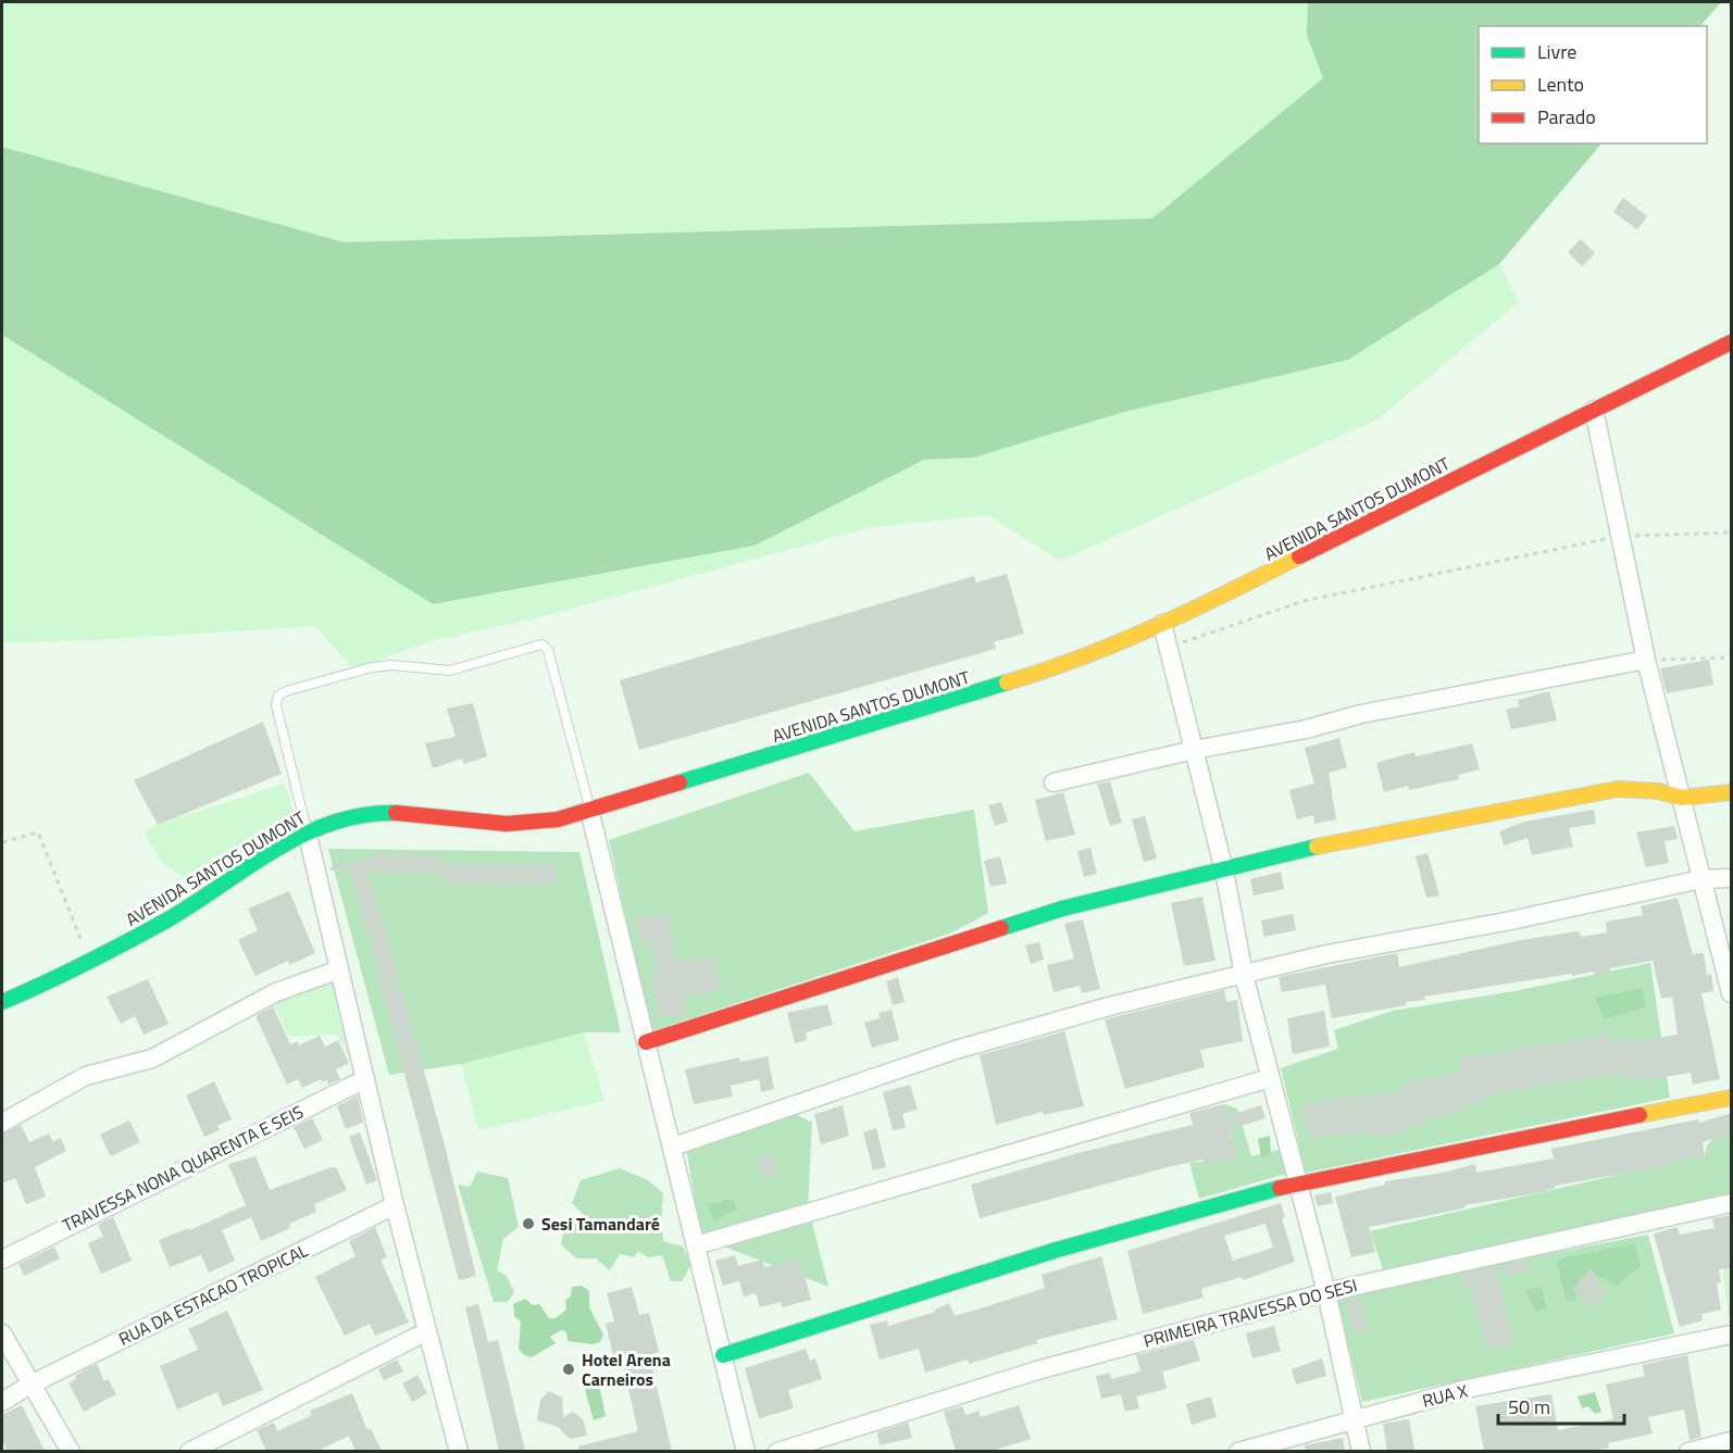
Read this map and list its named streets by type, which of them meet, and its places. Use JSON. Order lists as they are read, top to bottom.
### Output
{
  "streets": {
    "street": [
      "AVENIDA SANTOS DUMONT",
      "TRAVESSA NONA QUARENTA E SEIS",
      "RUA DA ESTACAO TROPICAL",
      "PRIMEIRA TRAVESSA DO SESI",
      "RUA X"
    ]
  },
  "places": ["Sesi Tamandaré", "Hotel Arena Carneiros"],
  "legend": ["Livre", "Lento", "Parado"],
  "scale_bar": "50 m"
}
